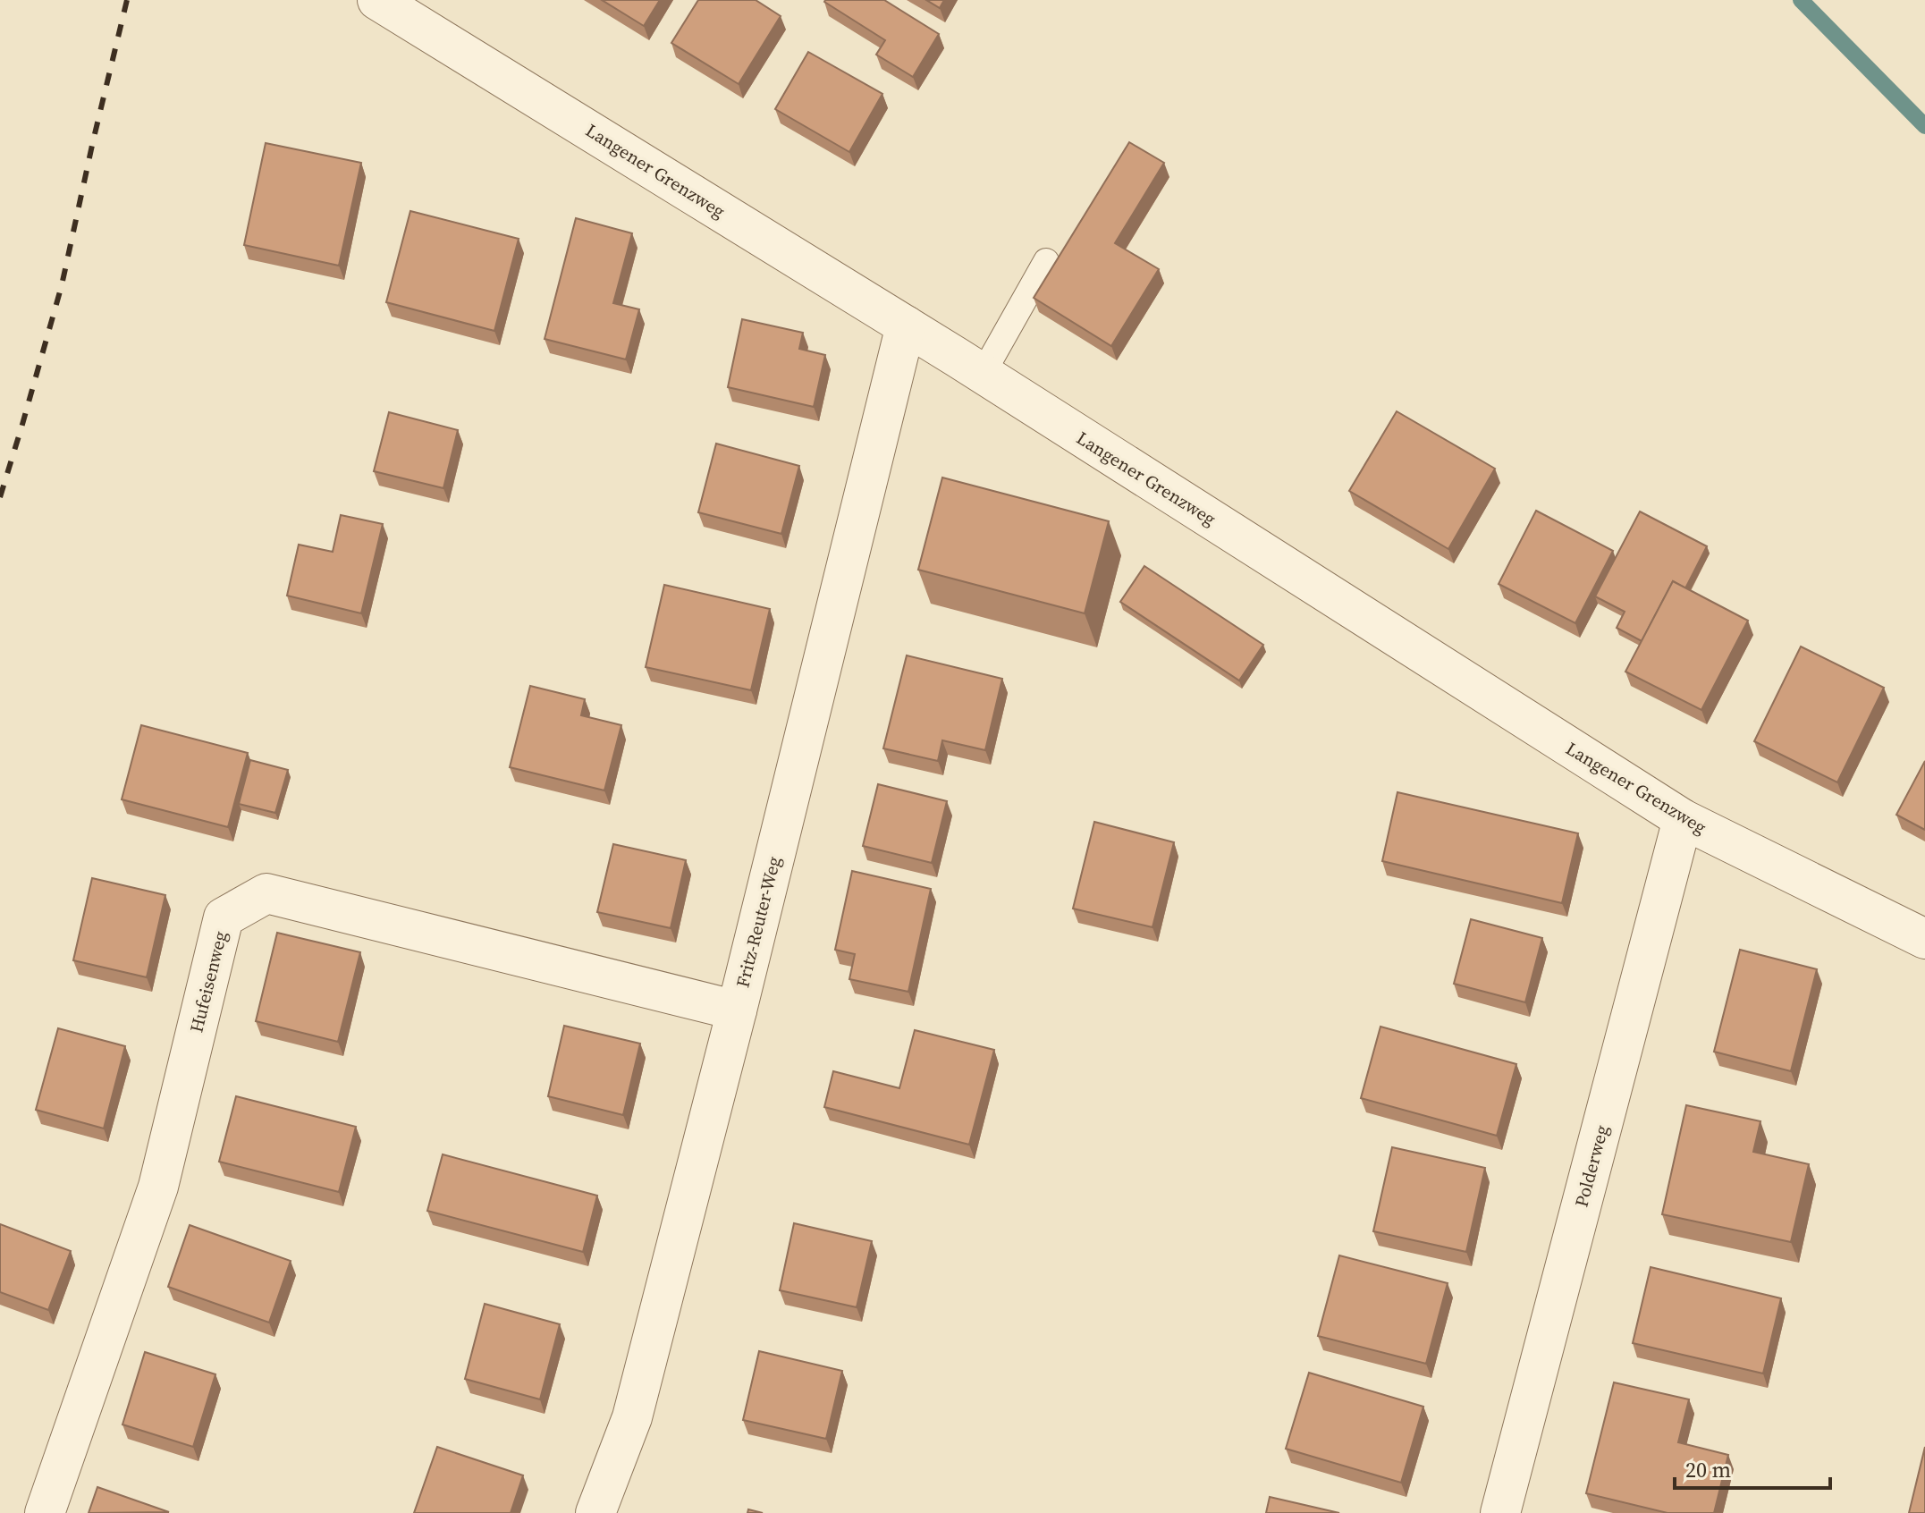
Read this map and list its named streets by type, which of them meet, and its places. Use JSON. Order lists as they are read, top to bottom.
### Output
{
  "streets": {
    "street": [
      "Langener Grenzweg",
      "Fritz-Reuter-Weg",
      "Hufeisenweg",
      "Polderweg"
    ]
  },
  "crossings": [
    ["Langener Grenzweg", "Fritz-Reuter-Weg"],
    ["Langener Grenzweg", "Polderweg"],
    ["Fritz-Reuter-Weg", "Hufeisenweg"]
  ],
  "scale_bar": "20 m"
}
